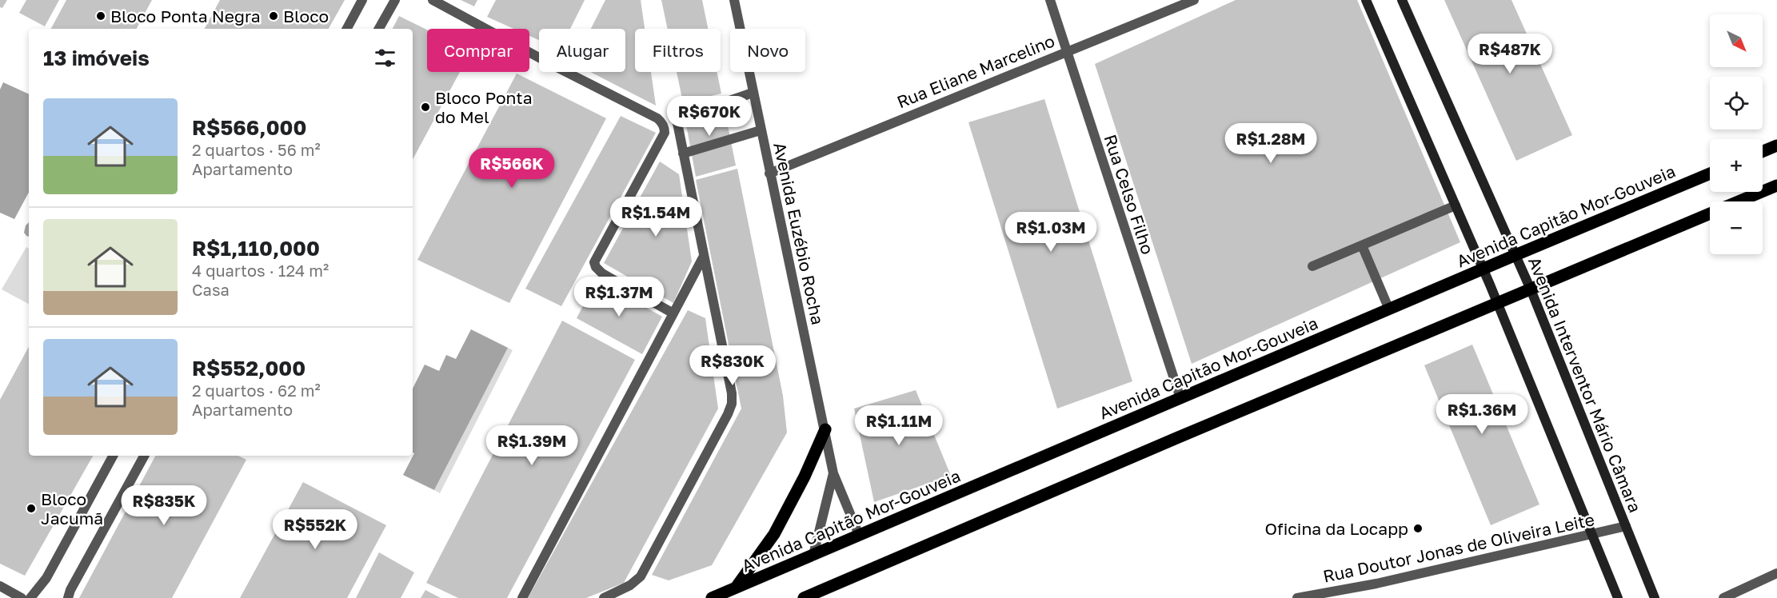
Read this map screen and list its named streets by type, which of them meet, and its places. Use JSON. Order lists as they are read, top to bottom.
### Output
{
  "streets": {
    "main road": ["Avenida Capitão Mor-Gouveia", "Avenida Interventor Mário Câmara"],
    "street": [
      "Rua Eliane Marcelino",
      "Rua Celso Filho",
      "Avenida Euzébio Rocha",
      "Rua Doutor Jonas de Oliveira Leite"
    ]
  },
  "crossings": [
    ["Rua Eliane Marcelino", "Rua Celso Filho"],
    ["Rua Eliane Marcelino", "Avenida Euzébio Rocha"],
    ["Rua Celso Filho", "Avenida Capitão Mor-Gouveia"],
    ["Avenida Capitão Mor-Gouveia", "Avenida Euzébio Rocha"],
    ["Avenida Capitão Mor-Gouveia", "Avenida Interventor Mário Câmara"],
    ["Avenida Interventor Mário Câmara", "Rua Doutor Jonas de Oliveira Leite"]
  ],
  "places": [
    "Bloco Ponta Negra",
    "Bloco",
    "Bloco Ponta do Mel",
    "Bloco Jacumã",
    "Oficina da Locapp"
  ],
  "north": "bottom right",
  "page": {
    "map_buttons": ["+", "−"],
    "chip": [
      "Comprar",
      "Alugar",
      "Filtros",
      "Novo"
    ],
    "heading": "13 imóveis",
    "price": [
      "R$487K",
      "R$670K",
      "R$1.28M",
      "R$566K",
      "R$1.54M",
      "R$1.03M",
      "R$1.37M",
      "R$830K",
      "R$1.36M",
      "R$1.11M",
      "R$1.39M",
      "R$835K",
      "R$552K"
    ],
    "list": [
      {
        "name": "R$566,000",
        "note": "2 quartos · 56 m² · Apartamento"
      },
      {
        "name": "R$1,110,000",
        "note": "4 quartos · 124 m² · Casa"
      },
      {
        "name": "R$552,000",
        "note": "2 quartos · 62 m² · Apartamento"
      }
    ]
  }
}
